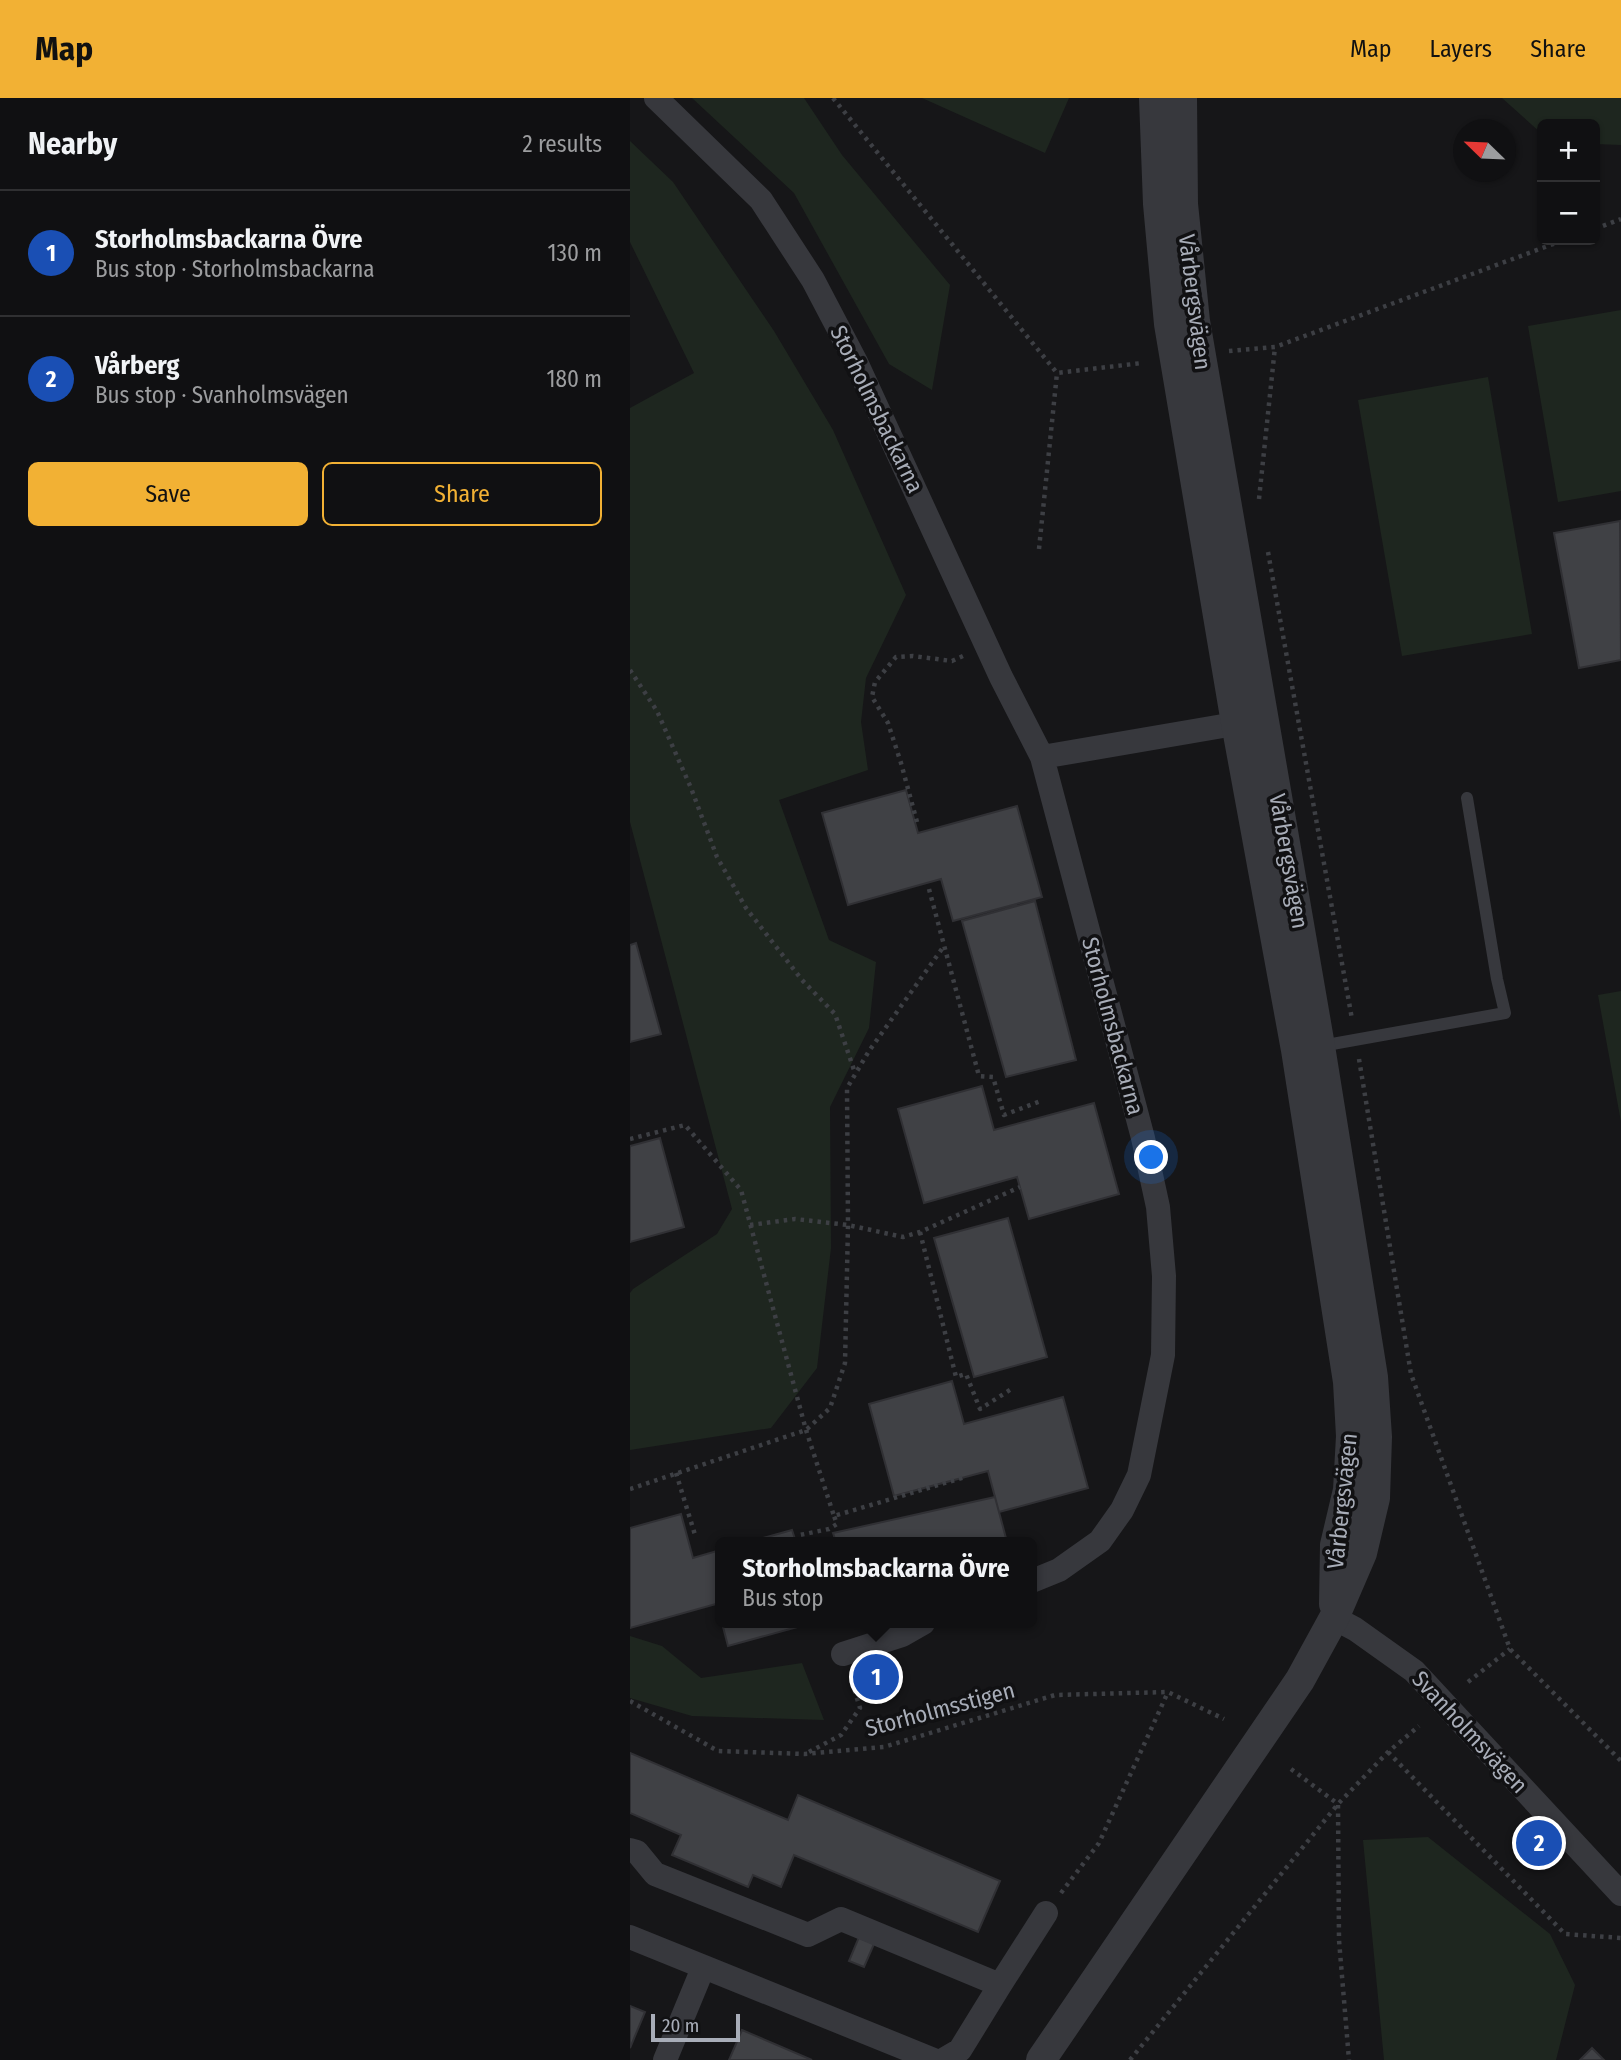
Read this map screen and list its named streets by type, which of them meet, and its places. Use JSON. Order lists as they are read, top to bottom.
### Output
{
  "streets": {
    "street": ["Vårbergsvägen", "Storholmsbackarna", "Svanholmsvägen"],
    "path": ["Storholmsstigen"]
  },
  "crossings": [
    ["Vårbergsvägen", "Svanholmsvägen"]
  ],
  "scale_bar": "20 m",
  "north": "top left",
  "page": {
    "header": "Map",
    "nav": ["Map", "Layers", "Share"],
    "heading": ["Nearby", "2 results"],
    "map_buttons": ["+", "−"],
    "list": [
      {
        "mark": "1",
        "name": "Storholmsbackarna Övre",
        "note": "Bus stop · Storholmsbackarna",
        "value": "130 m"
      },
      {
        "mark": "2",
        "name": "Vårberg",
        "note": "Bus stop · Svanholmsvägen",
        "value": "180 m"
      }
    ],
    "buttons": ["Save", "Share"],
    "popup": ["Storholmsbackarna Övre", "Bus stop"],
    "pins": ["1", "2"],
    "scale": "20 m"
  }
}
